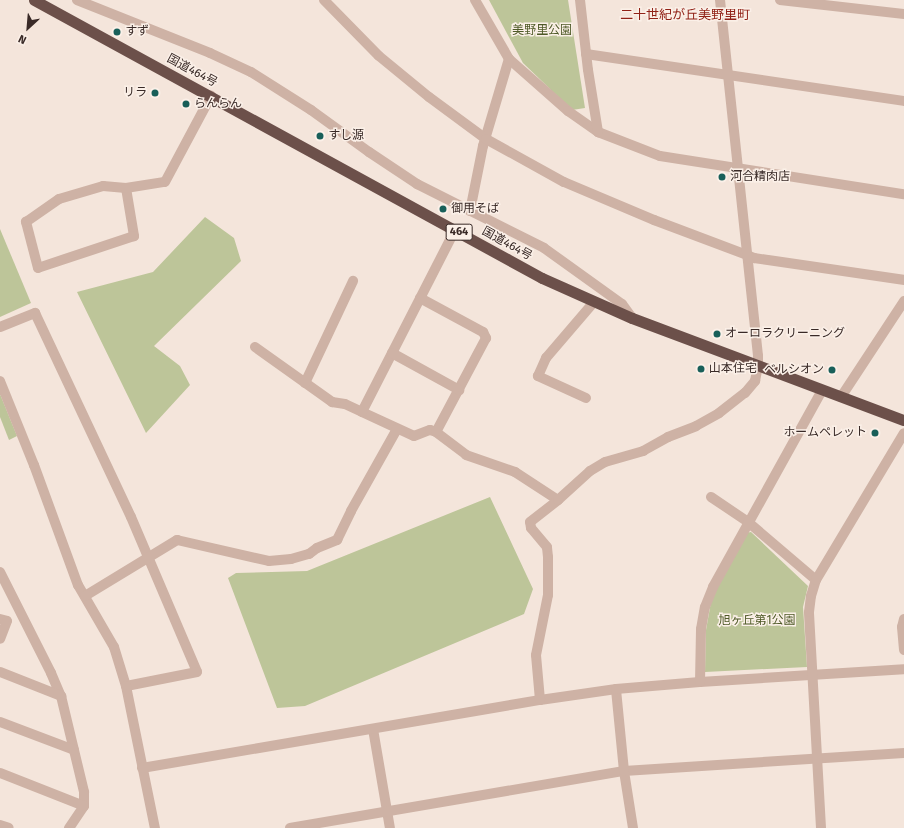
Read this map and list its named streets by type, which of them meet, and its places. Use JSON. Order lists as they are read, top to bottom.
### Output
{
  "streets": {
    "highway": ["国道464号", "464"]
  },
  "districts": ["二十世紀が丘美野里町"],
  "parks": ["美野里公園", "旭ヶ丘第1公園"],
  "places": [
    "すず",
    "リラ",
    "らんらん",
    "すし源",
    "河合精肉店",
    "御用そば",
    "オーロラクリーニング",
    "山本住宅",
    "ベルシオン",
    "ホームペレット"
  ],
  "north": "bottom left"
}
